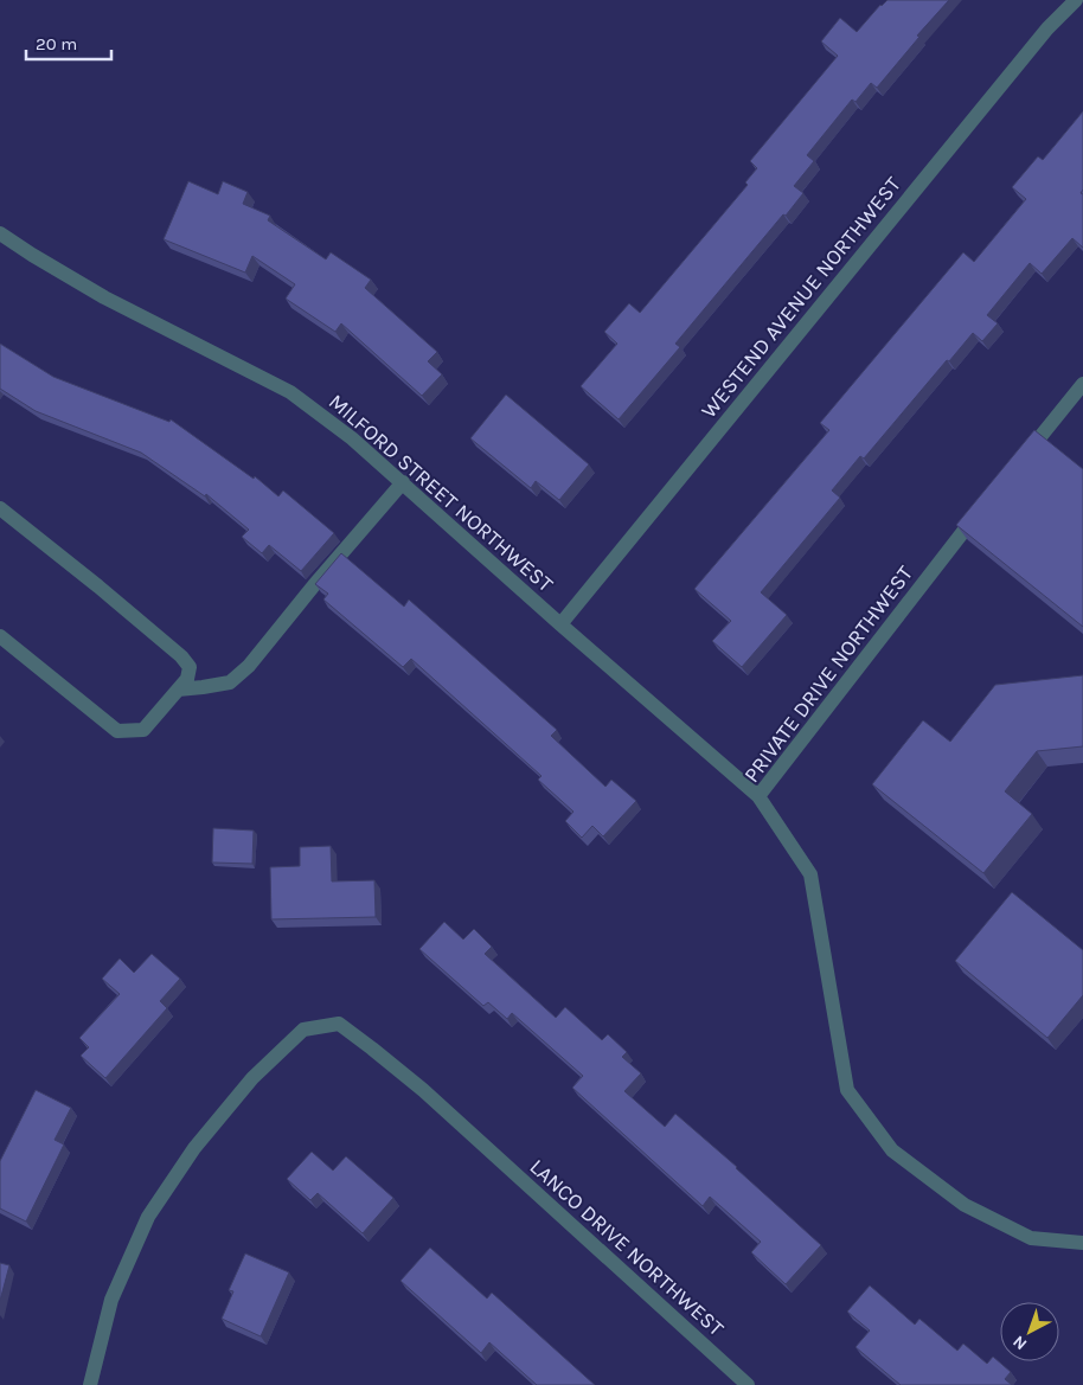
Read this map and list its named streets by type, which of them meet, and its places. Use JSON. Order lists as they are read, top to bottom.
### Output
{
  "streets": {
    "street": [
      "WESTEND AVENUE NORTHWEST",
      "MILFORD STREET NORTHWEST",
      "PRIVATE DRIVE NORTHWEST",
      "LANCO DRIVE NORTHWEST"
    ]
  },
  "crossings": [
    ["WESTEND AVENUE NORTHWEST", "MILFORD STREET NORTHWEST"],
    ["MILFORD STREET NORTHWEST", "PRIVATE DRIVE NORTHWEST"]
  ],
  "scale_bar": "20 m",
  "north": "bottom left"
}
